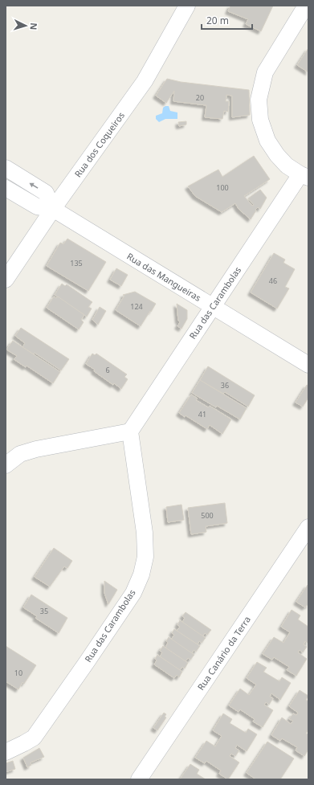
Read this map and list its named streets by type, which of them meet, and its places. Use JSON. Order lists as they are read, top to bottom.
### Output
{
  "streets": {
    "street": [
      "Rua dos Coqueiros",
      "Rua das Mangueiras",
      "Rua das Carambolas",
      "Rua Canário da Terra"
    ]
  },
  "crossings": [
    ["Rua dos Coqueiros", "Rua das Mangueiras"],
    ["Rua das Mangueiras", "Rua das Carambolas"]
  ],
  "house_numbers": [
    "20",
    "100",
    "135",
    "46",
    "124",
    "6",
    "36",
    "41",
    "500",
    "35",
    "10"
  ],
  "scale_bar": "20 m",
  "north": "right"
}
